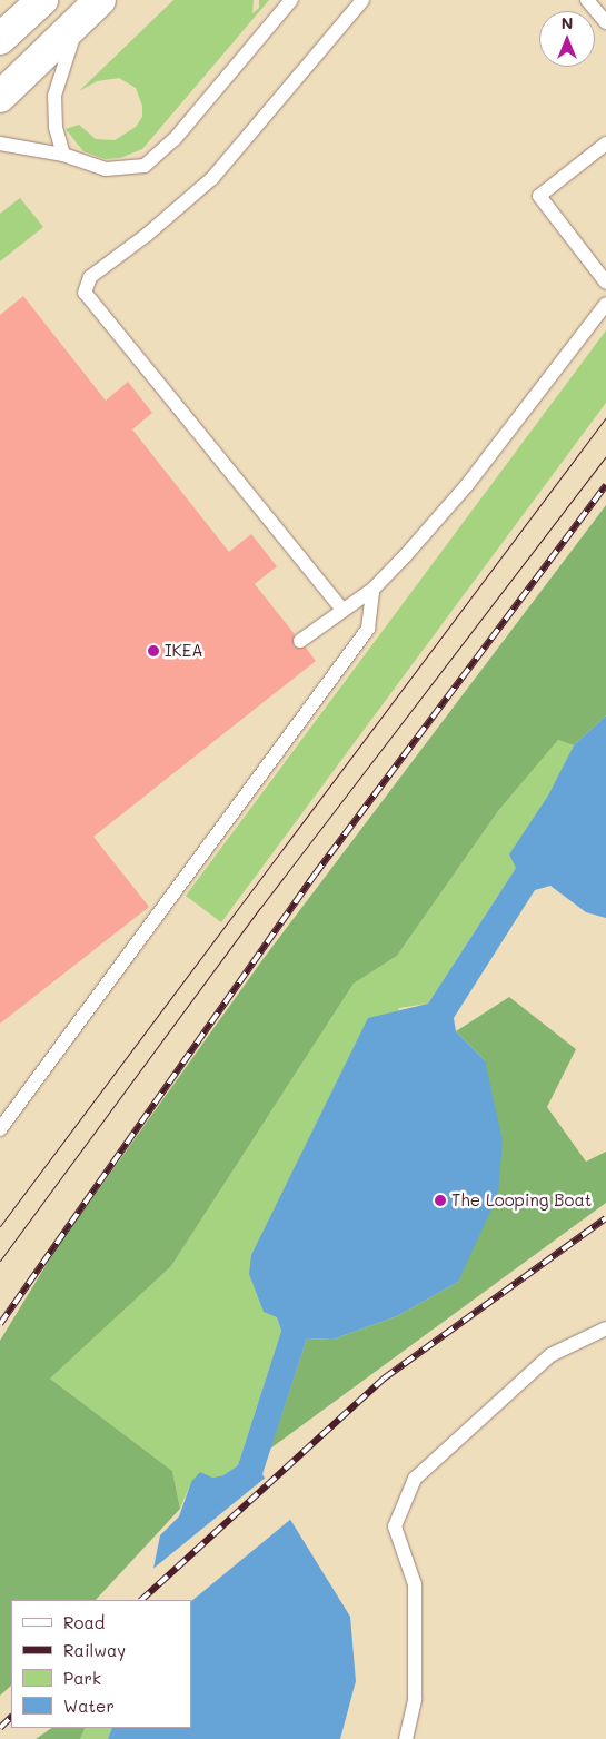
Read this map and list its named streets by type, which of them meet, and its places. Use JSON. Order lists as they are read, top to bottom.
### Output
{
  "places": ["IKEA", "The Looping Boat"],
  "legend": [
    "Road",
    "Railway",
    "Park",
    "Water"
  ],
  "north": "top"
}
